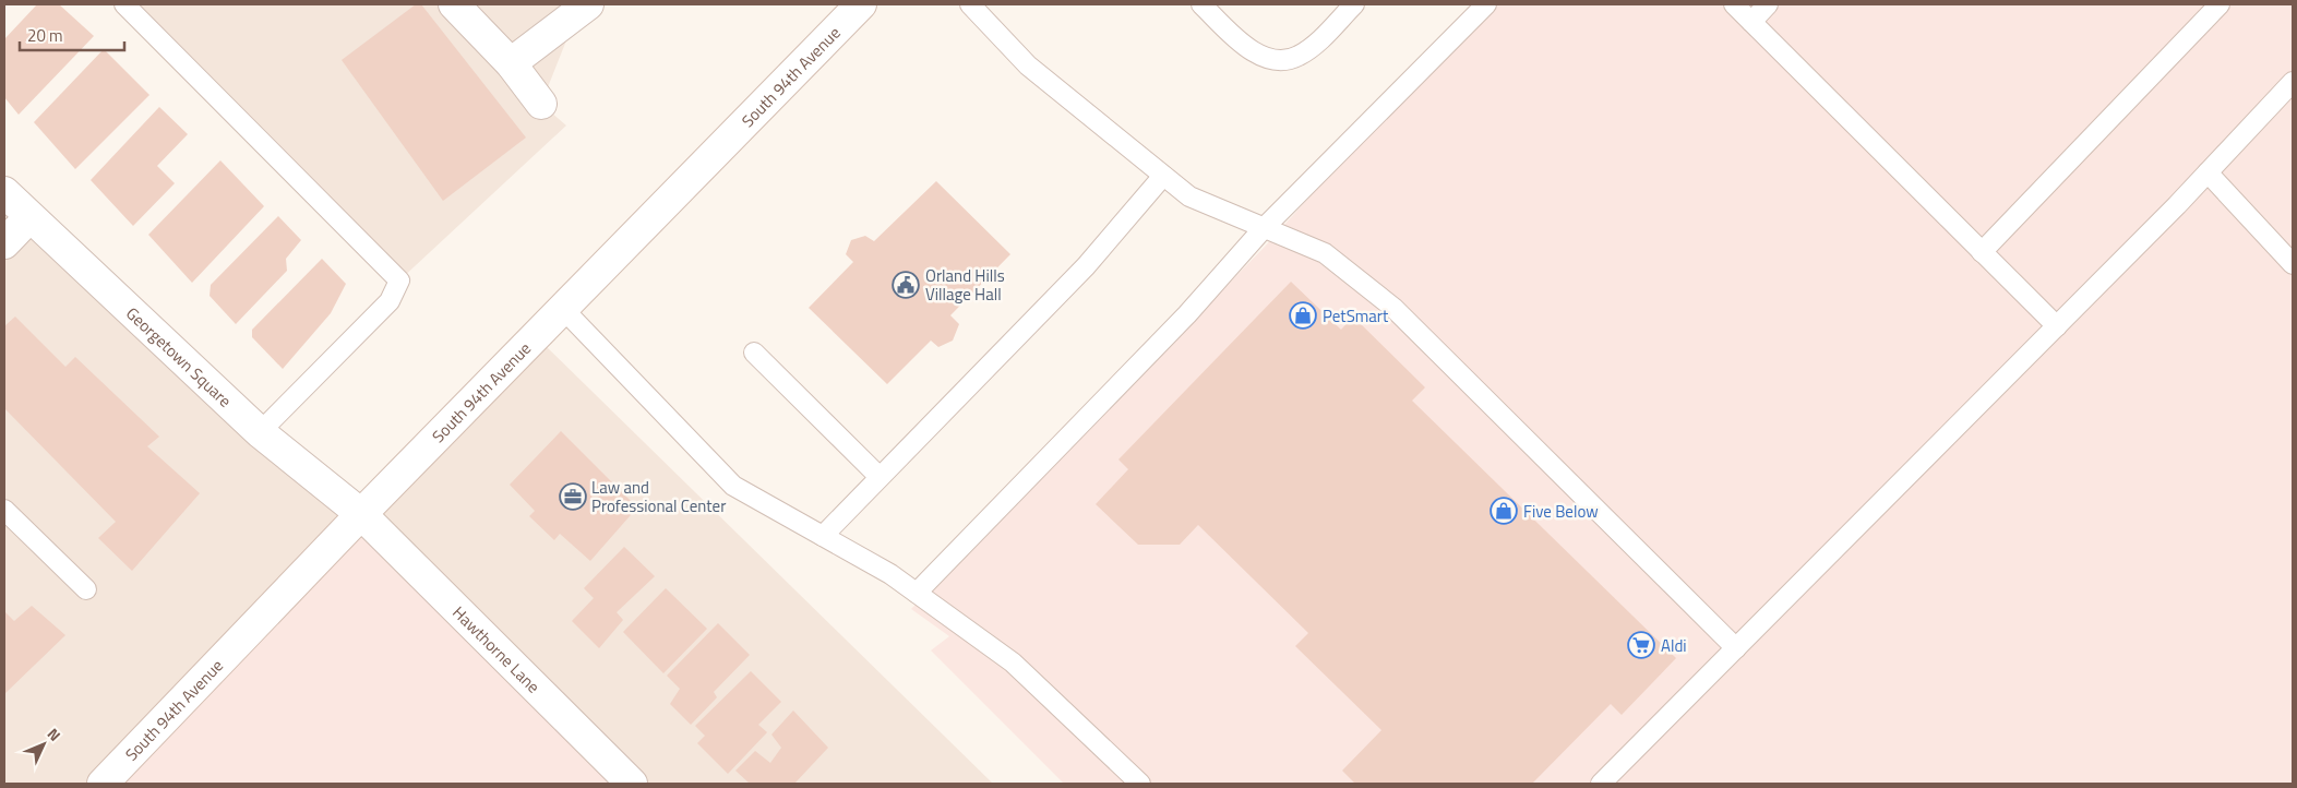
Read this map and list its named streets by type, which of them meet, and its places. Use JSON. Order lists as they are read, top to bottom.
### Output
{
  "streets": {
    "street": ["South 94th Avenue", "Georgetown Square", "Hawthorne Lane"]
  },
  "crossings": [
    ["South 94th Avenue", "Georgetown Square"],
    ["South 94th Avenue", "Hawthorne Lane"],
    ["Georgetown Square", "Hawthorne Lane"]
  ],
  "places": {
    "public building": ["Orland Hills Village Hall"],
    "shop": ["PetSmart", "Five Below"],
    "office": ["Law and Professional Center"],
    "supermarket": ["Aldi"]
  },
  "scale_bar": "20 m",
  "north": "top right"
}
